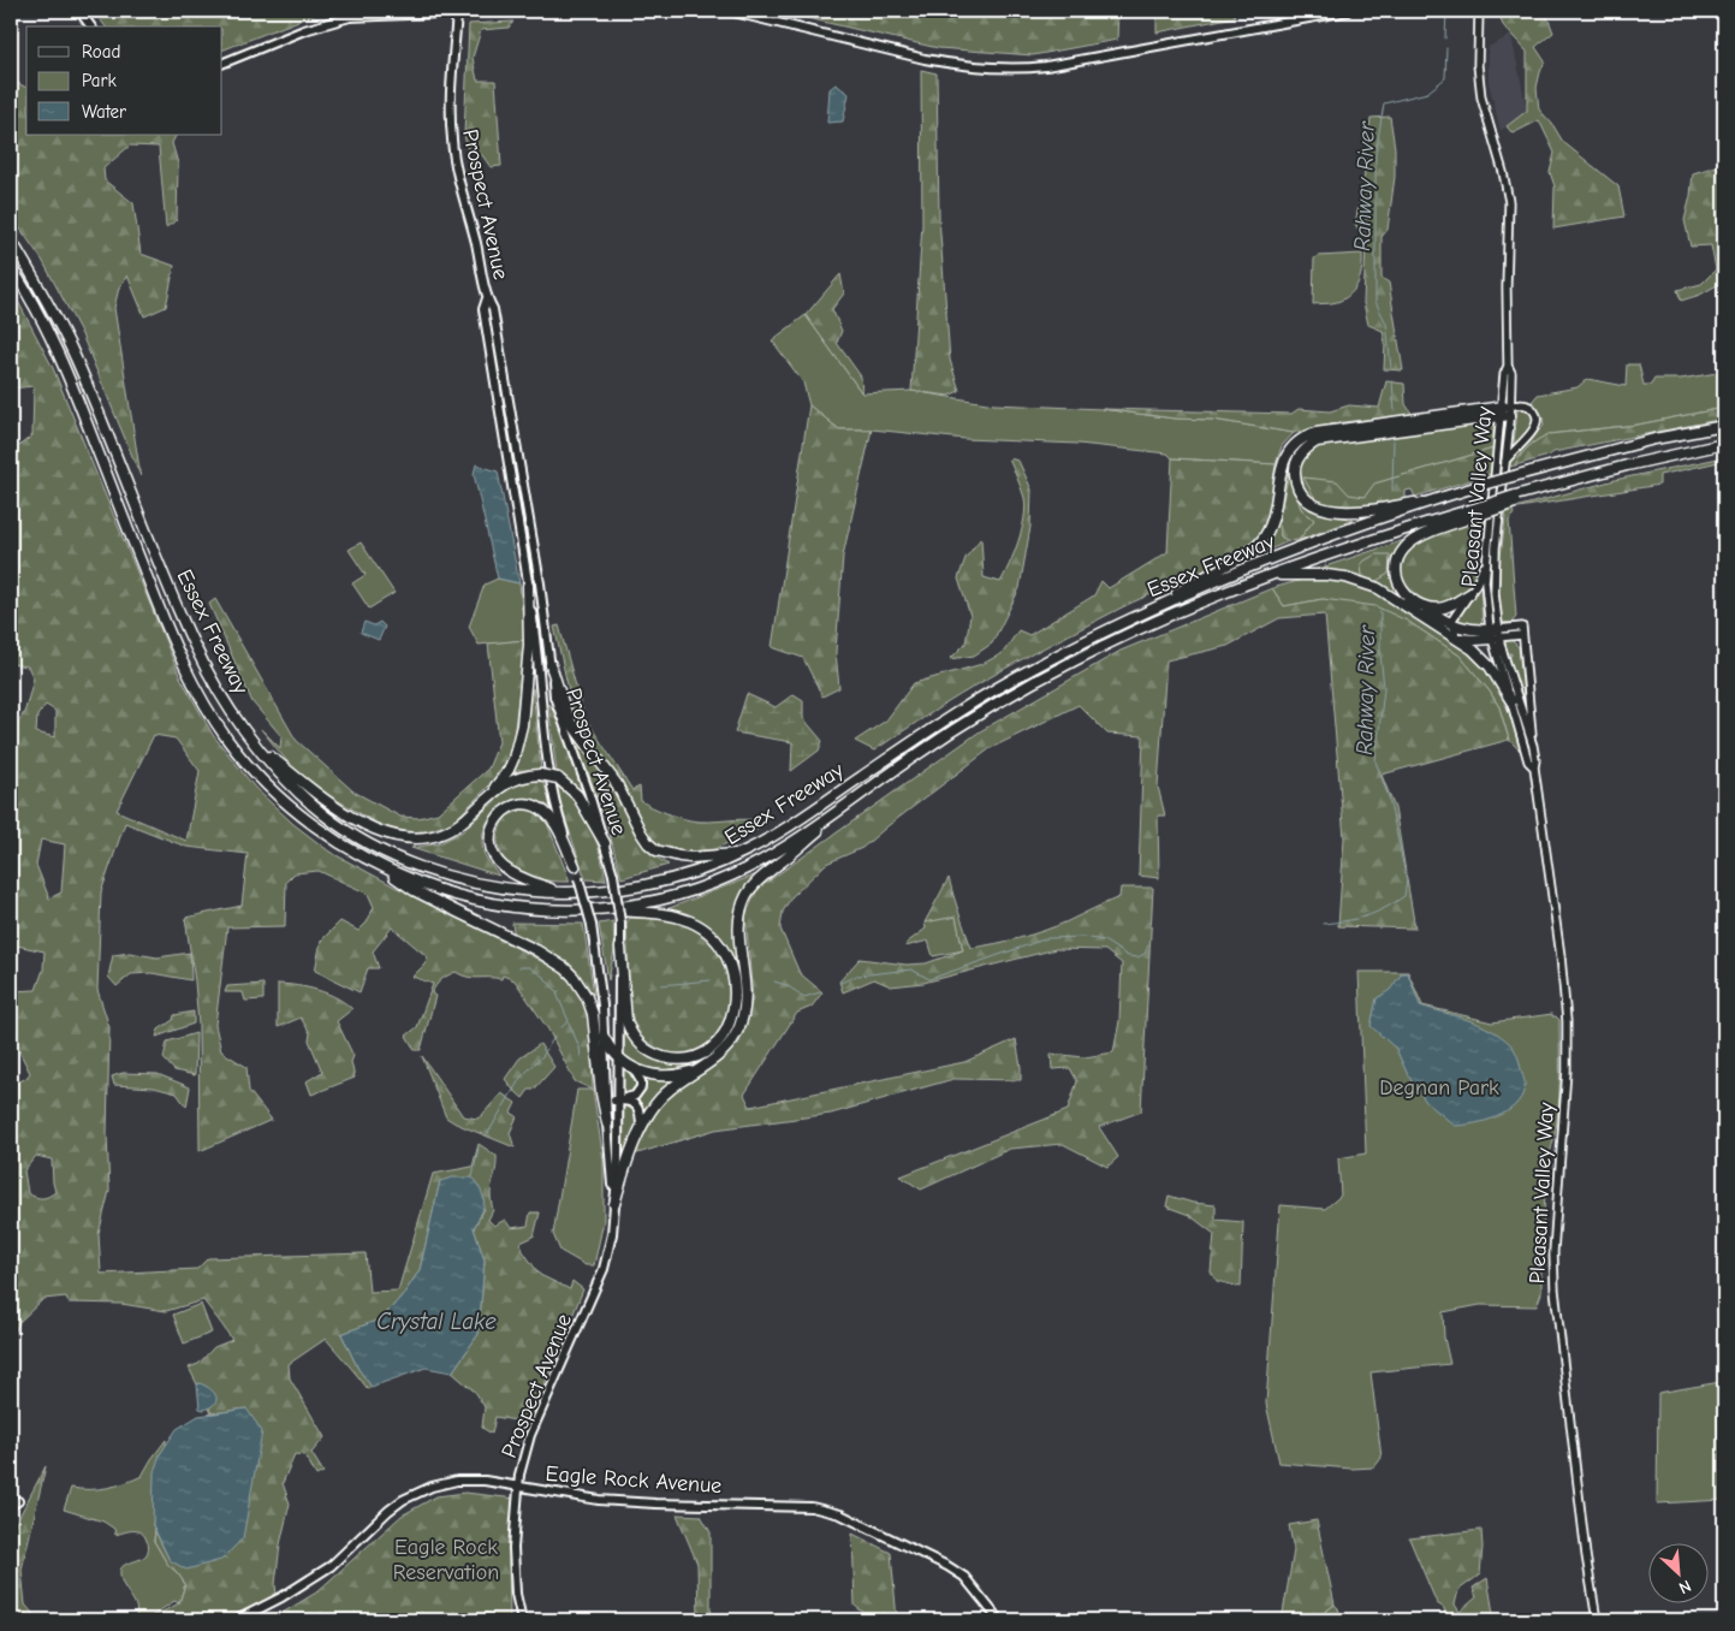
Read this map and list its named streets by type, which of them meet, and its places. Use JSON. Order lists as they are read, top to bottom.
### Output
{
  "streets": {
    "highway": ["Essex Freeway"],
    "main road": ["Prospect Avenue", "Pleasant Valley Way", "Eagle Rock Avenue"]
  },
  "crossings": [
    ["Prospect Avenue", "Eagle Rock Avenue"]
  ],
  "water": ["Rahway River", "Crystal Lake"],
  "parks": ["Degnan Park", "Eagle Rock Reservation"],
  "legend": ["Road", "Park", "Water"],
  "north": "bottom right"
}
